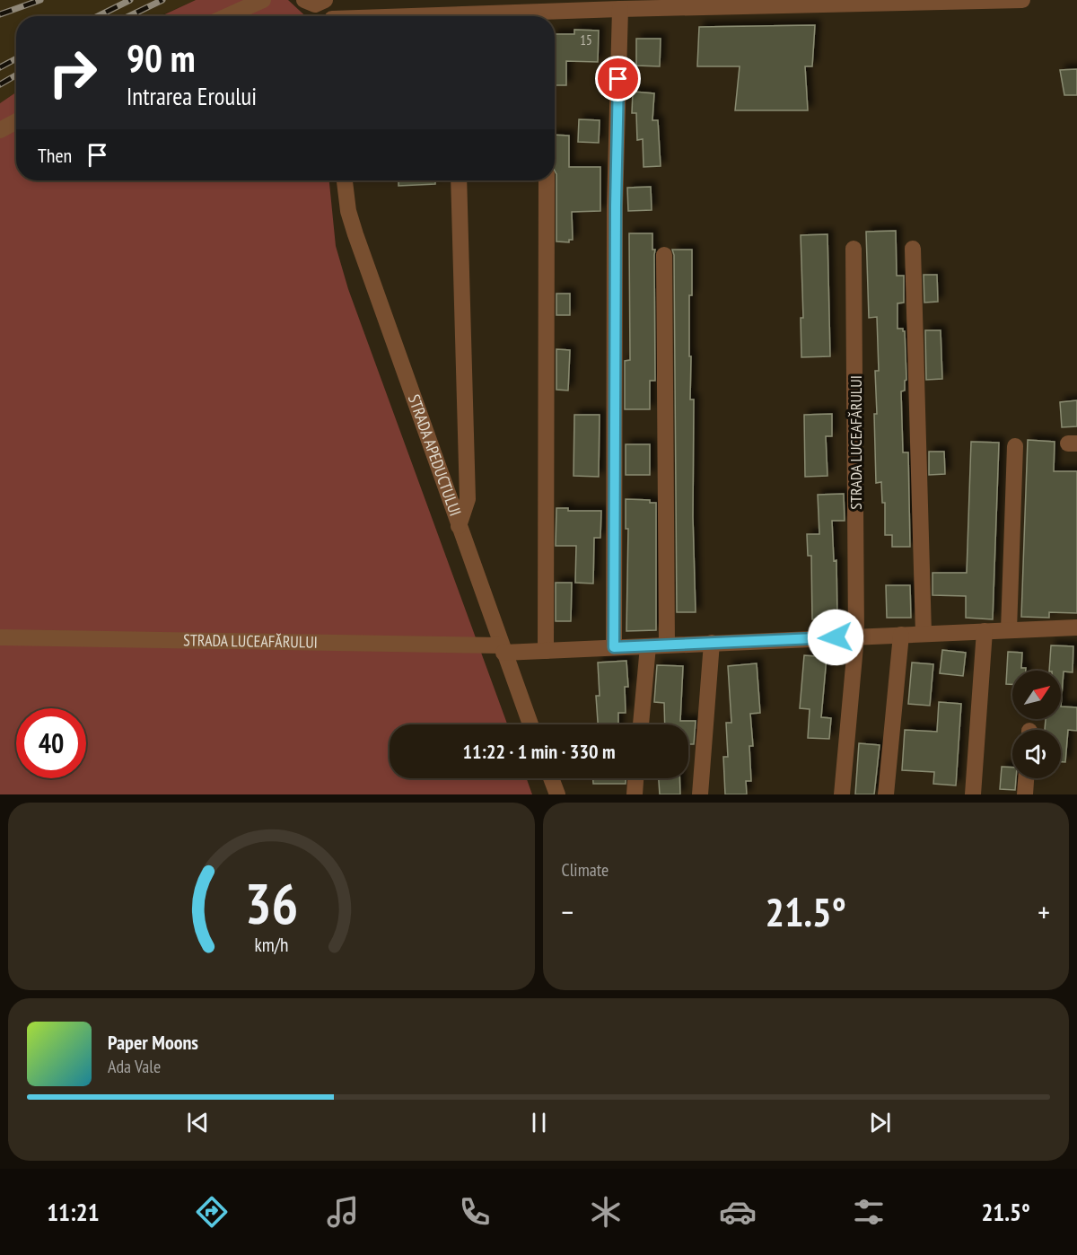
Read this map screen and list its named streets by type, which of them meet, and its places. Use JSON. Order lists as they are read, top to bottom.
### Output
{
  "streets": {
    "street": ["STRADA LUCEAFĂRULUI", "STRADA APEDUCTULUI"]
  },
  "crossings": [
    ["STRADA LUCEAFĂRULUI", "STRADA APEDUCTULUI"]
  ],
  "house_numbers": ["15"],
  "north": "top right",
  "page": {
    "turn": ["90 m", "Intrarea Eroului"],
    "then": "Then",
    "limit": "40",
    "trip": "11:22 · 1 min · 330 m",
    "tile": "Climate",
    "heat": ["−", "21.5°", "+"],
    "song": ["Paper Moons", "Ada Vale"],
    "tabs": ["11:21", "21.5°"],
    "gauge": ["36", "km/h"]
  }
}
